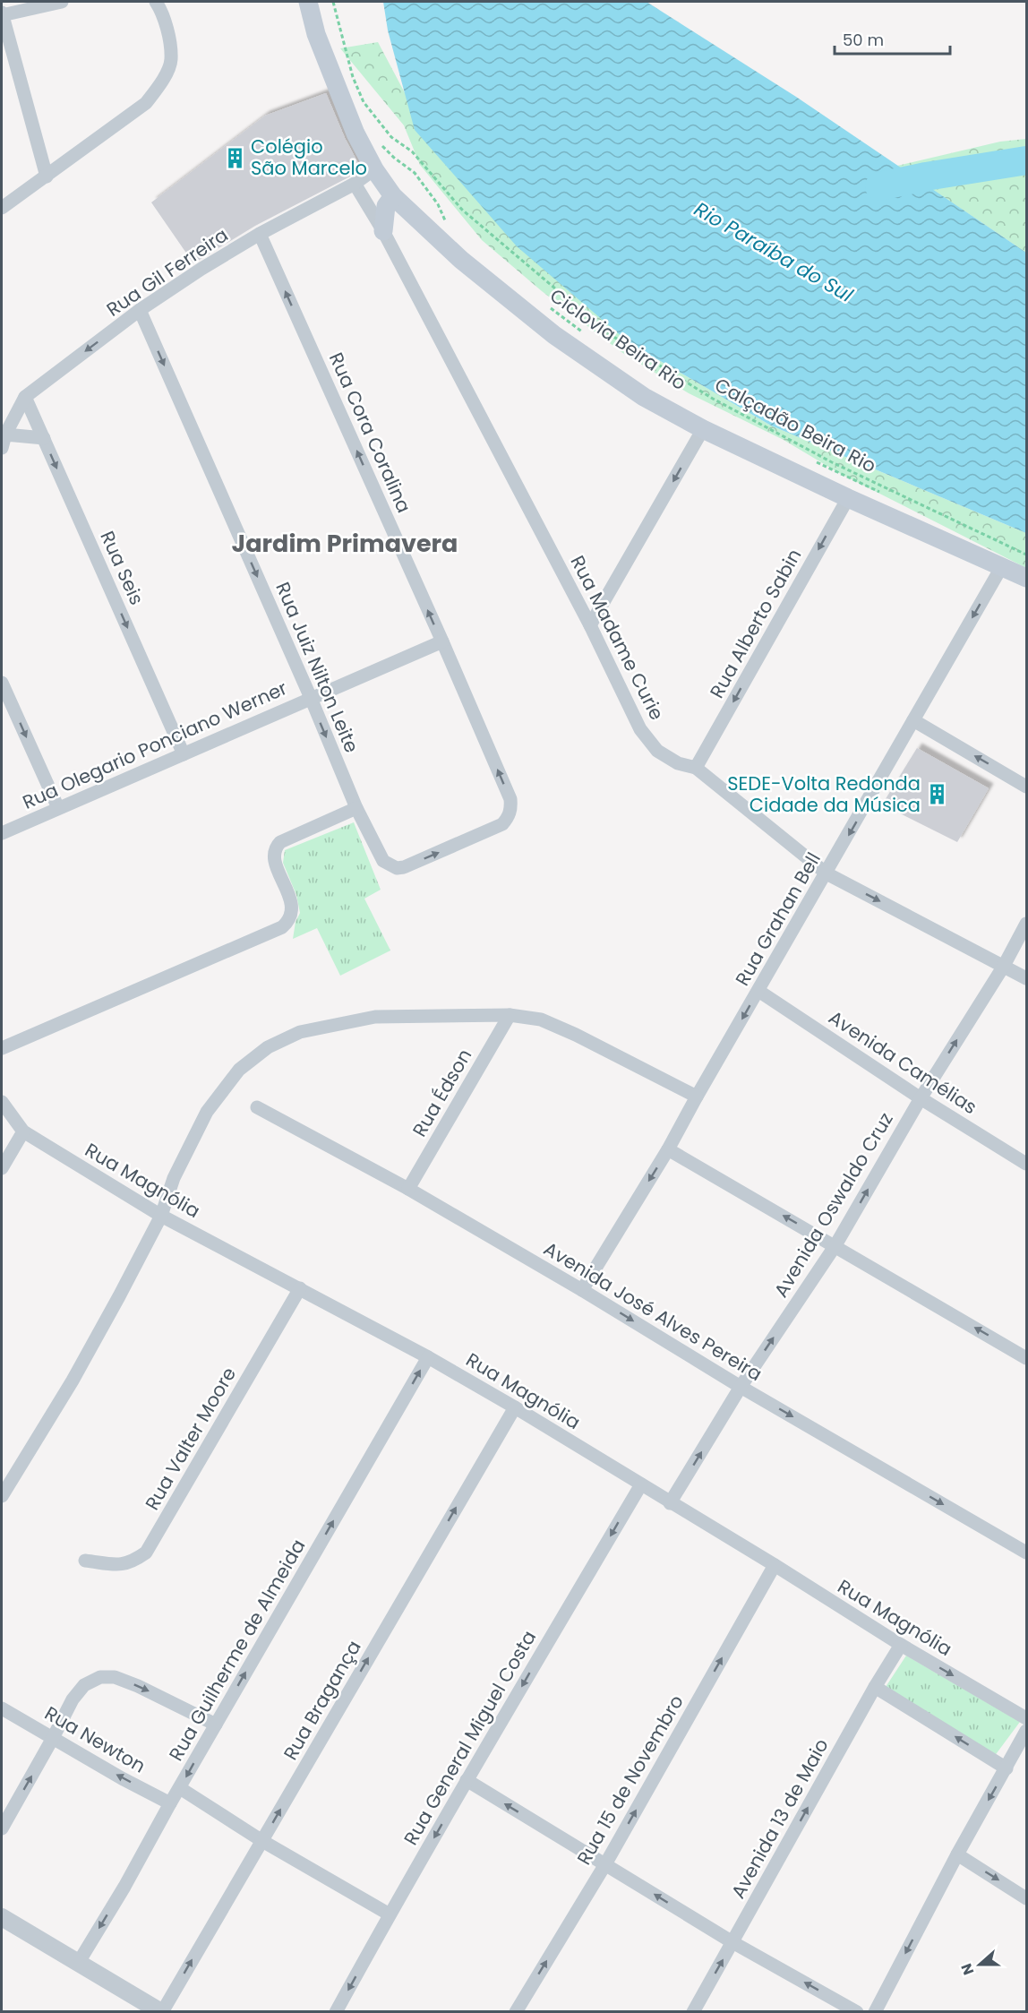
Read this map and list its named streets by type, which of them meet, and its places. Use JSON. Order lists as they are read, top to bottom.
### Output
{
  "streets": {
    "street": [
      "Rua Gil Ferreira",
      "Rua Cora Coralina",
      "Rua Seis",
      "Rua Alberto Sabin",
      "Rua Madame Curie",
      "Rua Juiz Nilton Leite",
      "Rua Olegario Ponciano Werner",
      "Rua Grahan Bell",
      "Avenida Camélias",
      "Rua Édson",
      "Rua Magnólia",
      "Avenida Oswaldo Cruz",
      "Avenida José Alves Pereira",
      "Rua Valter Moore",
      "Rua Guilherme de Almeida",
      "Rua Bragança",
      "Rua General Miguel Costa",
      "Rua Newton",
      "Rua 15 de Novembro",
      "Avenida 13 de Maio"
    ],
    "path": ["Ciclovia Beira Rio", "Calçadão Beira Rio"]
  },
  "crossings": [
    ["Rua Gil Ferreira", "Rua Cora Coralina"],
    ["Rua Gil Ferreira", "Rua Seis"],
    ["Rua Gil Ferreira", "Rua Madame Curie"],
    ["Rua Gil Ferreira", "Rua Juiz Nilton Leite"],
    ["Rua Cora Coralina", "Rua Juiz Nilton Leite"],
    ["Rua Cora Coralina", "Rua Olegario Ponciano Werner"],
    ["Rua Seis", "Rua Olegario Ponciano Werner"],
    ["Rua Alberto Sabin", "Rua Madame Curie"],
    ["Rua Madame Curie", "Rua Grahan Bell"],
    ["Rua Madame Curie", "Avenida Oswaldo Cruz"],
    ["Rua Juiz Nilton Leite", "Rua Olegario Ponciano Werner"],
    ["Rua Grahan Bell", "Avenida Camélias"],
    ["Rua Grahan Bell", "Avenida José Alves Pereira"],
    ["Avenida Camélias", "Avenida Oswaldo Cruz"],
    ["Rua Édson", "Avenida José Alves Pereira"],
    ["Rua Magnólia", "Avenida Oswaldo Cruz"],
    ["Rua Magnólia", "Rua Valter Moore"],
    ["Rua Magnólia", "Rua Guilherme de Almeida"],
    ["Rua Magnólia", "Rua Bragança"],
    ["Rua Magnólia", "Rua General Miguel Costa"],
    ["Rua Magnólia", "Rua 15 de Novembro"],
    ["Rua Magnólia", "Avenida 13 de Maio"],
    ["Avenida Oswaldo Cruz", "Avenida José Alves Pereira"],
    ["Rua Guilherme de Almeida", "Rua Newton"]
  ],
  "one_way": [
    "Rua Cora Coralina",
    "Rua Seis",
    "Rua Alberto Sabin",
    "Rua Juiz Nilton Leite",
    "Rua Grahan Bell",
    "Avenida Oswaldo Cruz",
    "Avenida José Alves Pereira",
    "Rua Bragança",
    "Rua General Miguel Costa",
    "Rua Newton",
    "Rua 15 de Novembro",
    "Avenida 13 de Maio"
  ],
  "districts": ["Jardim Primavera"],
  "water": ["Rio Paraíba do Sul"],
  "places": {
    "building": ["Colégio São Marcelo", "SEDE-Volta Redonda Cidade da Música"]
  },
  "scale_bar": "50 m",
  "north": "left"
}
